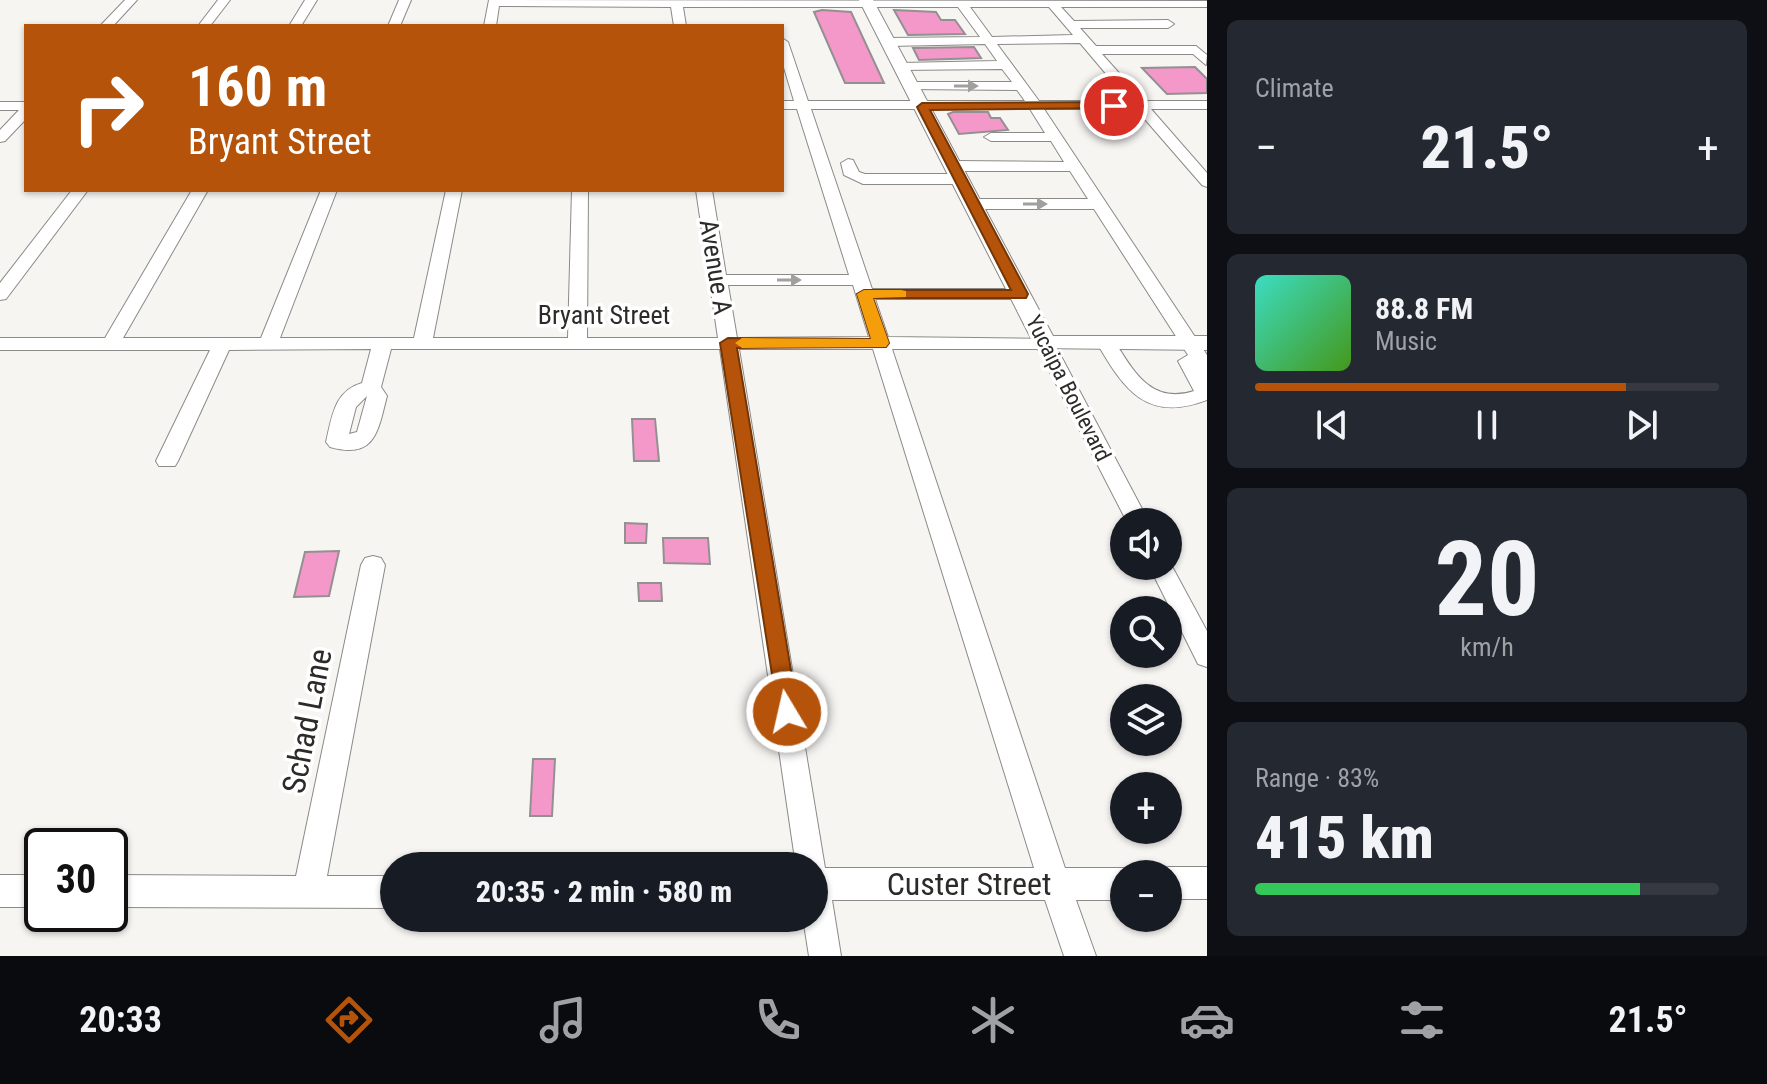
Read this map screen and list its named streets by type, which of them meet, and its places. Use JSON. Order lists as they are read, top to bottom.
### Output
{
  "streets": {
    "main road": ["Bryant Street", "Yucaipa Boulevard"],
    "street": ["Avenue A", "Schad Lane", "Custer Street"]
  },
  "crossings": [
    ["Avenue A", "Bryant Street"],
    ["Bryant Street", "Yucaipa Boulevard"]
  ],
  "page": {
    "tile": [
      "Climate",
      ["20", "km/h"],
      ["Range · 83%", "415 km"]
    ],
    "turn": ["160 m", "Bryant Street"],
    "heat": ["−", "21.5°", "+"],
    "song": ["88.8 FM", "Music"],
    "map_buttons": ["+", "−"],
    "limit": "30",
    "trip": "20:35 · 2 min · 580 m",
    "tabs": ["20:33", "21.5°"]
  }
}
